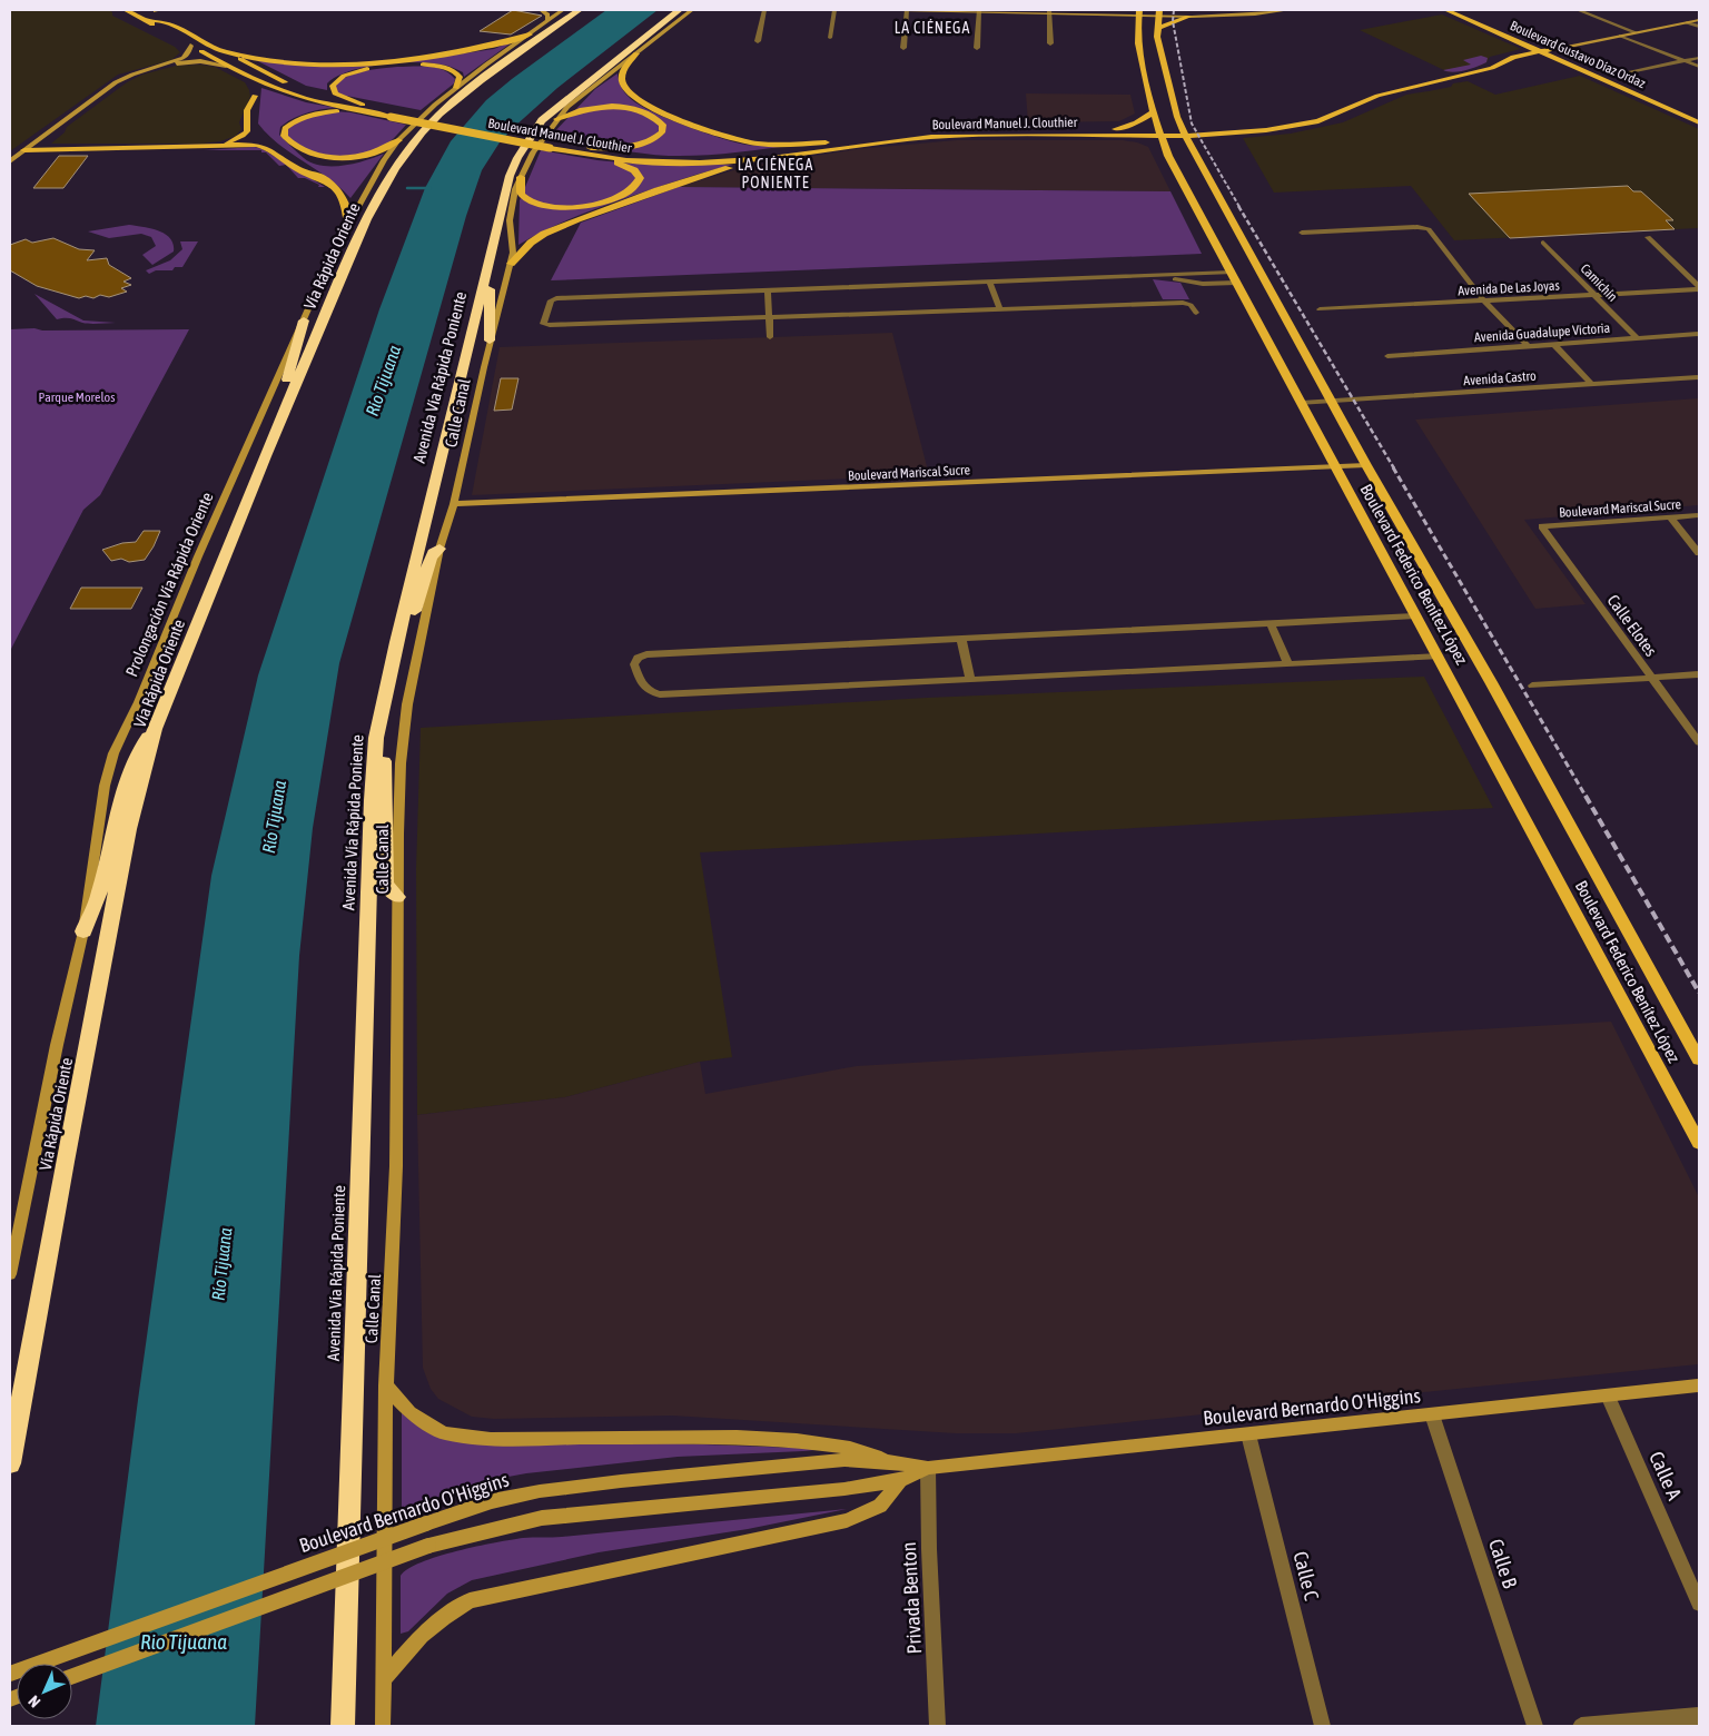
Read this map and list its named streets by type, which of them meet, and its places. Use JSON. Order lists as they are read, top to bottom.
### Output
{
  "streets": {
    "highway": ["Vía Rápida Oriente", "Avenida Vía Rápida Poniente"],
    "main road": [
      "Boulevard Gustavo Díaz Ordaz",
      "Boulevard Manuel J. Clouthier",
      "Calle Canal",
      "Boulevard Mariscal Sucre",
      "Boulevard Federico Benítez López",
      "Prolongación Vía Rápida Oriente",
      "Boulevard Bernardo O'Higgins"
    ],
    "street": [
      "Camichín",
      "Avenida De Las Joyas",
      "Avenida Guadalupe Victoria",
      "Avenida Castro",
      "Calle Elotes",
      "Calle A",
      "Calle B",
      "Calle C",
      "Privada Benton"
    ]
  },
  "crossings": [
    ["Boulevard Gustavo Díaz Ordaz", "Boulevard Manuel J. Clouthier"],
    ["Boulevard Manuel J. Clouthier", "Boulevard Federico Benítez López"],
    ["Camichín", "Avenida De Las Joyas"],
    ["Camichín", "Avenida Guadalupe Victoria"],
    ["Avenida Castro", "Boulevard Federico Benítez López"],
    ["Calle Canal", "Boulevard Mariscal Sucre"],
    ["Boulevard Mariscal Sucre", "Boulevard Federico Benítez López"],
    ["Boulevard Mariscal Sucre", "Calle Elotes"],
    ["Boulevard Bernardo O'Higgins", "Calle A"],
    ["Boulevard Bernardo O'Higgins", "Calle B"],
    ["Boulevard Bernardo O'Higgins", "Calle C"],
    ["Boulevard Bernardo O'Higgins", "Privada Benton"]
  ],
  "districts": ["LA CIÉNEGA", "LA CIÉNEGA PONIENTE"],
  "water": ["Río Tijuana", "Rio Tijuana"],
  "parks": ["Parque Morelos"],
  "north": "bottom left"
}
